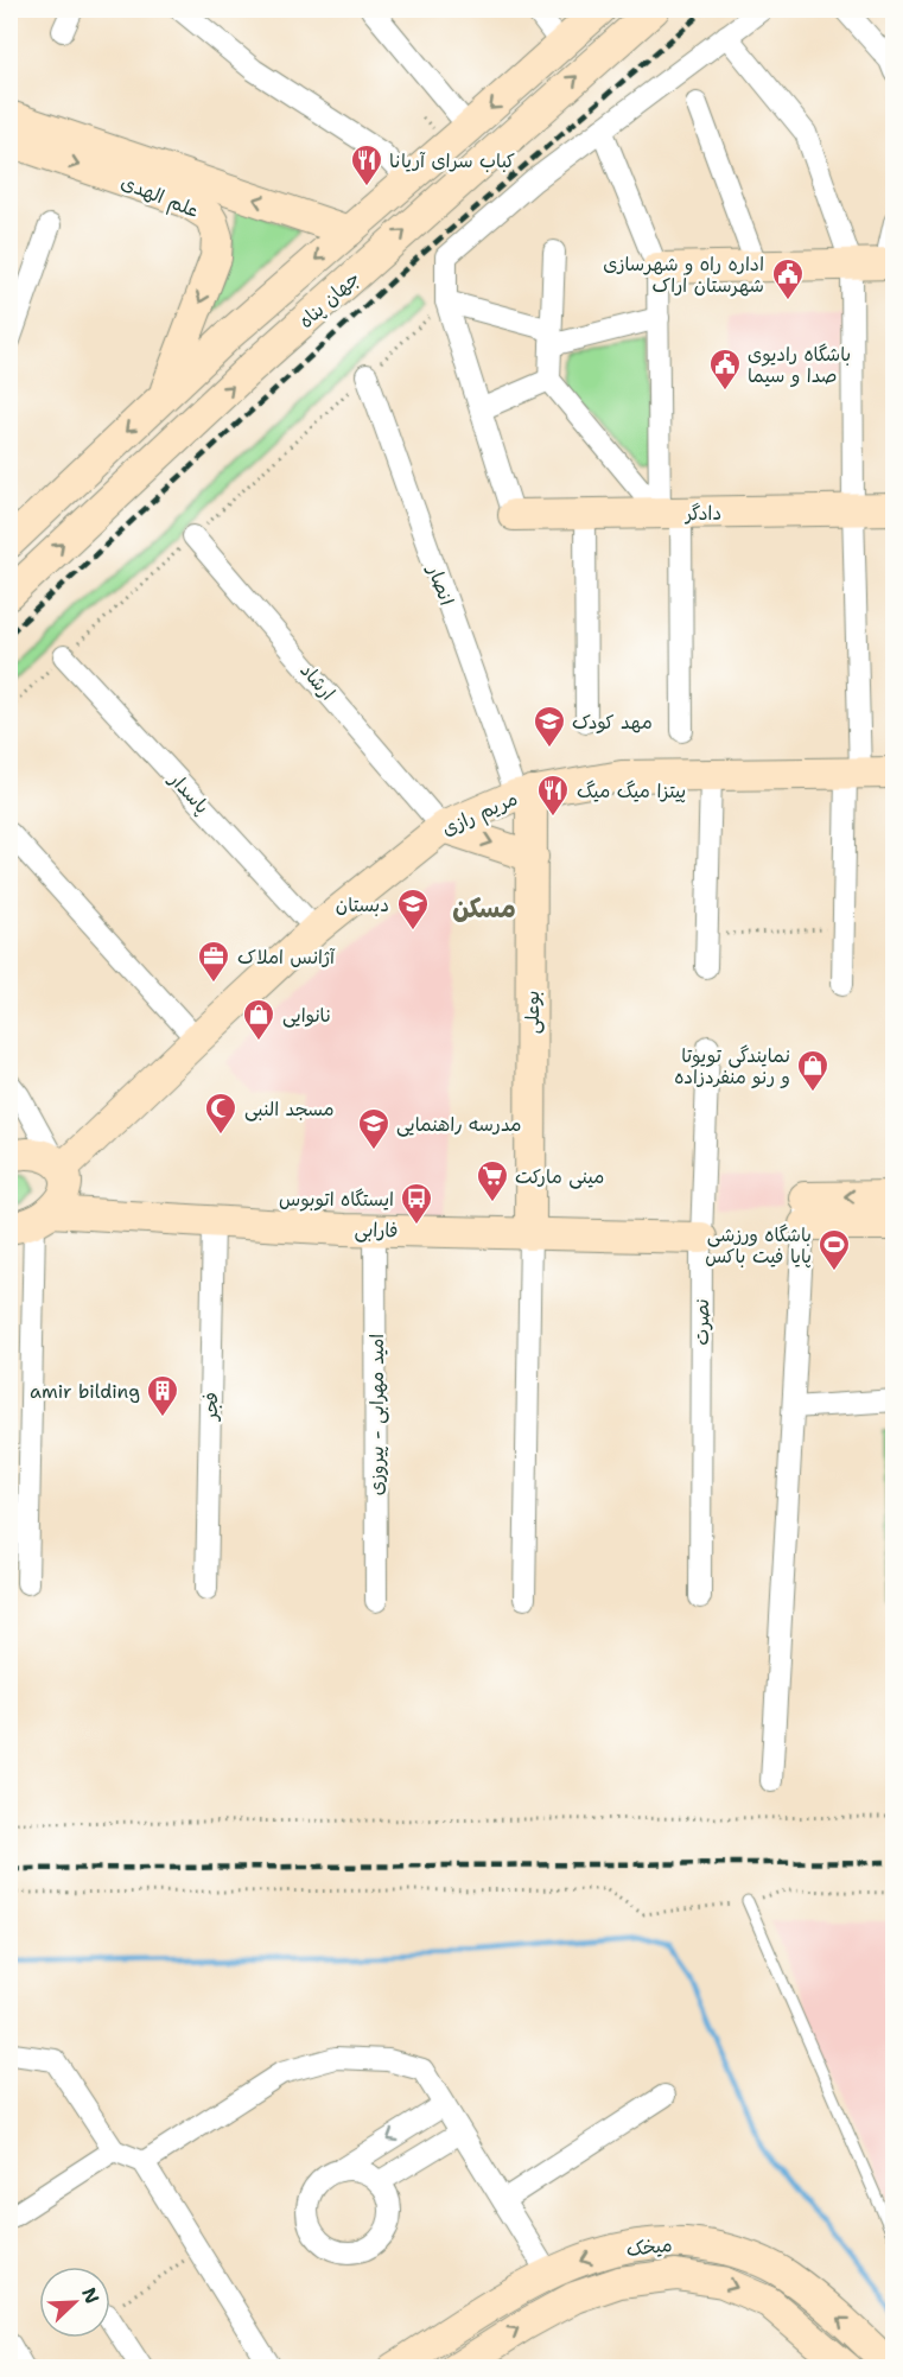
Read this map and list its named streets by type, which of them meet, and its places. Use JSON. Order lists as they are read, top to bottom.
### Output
{
  "streets": {
    "street": [
      "علم الهدی",
      "جهان پناه",
      "دادگر",
      "انصار",
      "ارشاد",
      "پاسدار",
      "مریم رازی",
      "بوعلی",
      "فارابی",
      "نصرت",
      "فجر",
      "امید مهرابی - پیروزی",
      "میخک"
    ]
  },
  "crossings": [
    ["علم الهدی", "جهان پناه"],
    ["انصار", "مریم رازی"],
    ["انصار", "بوعلی"],
    ["ارشاد", "مریم رازی"],
    ["پاسدار", "مریم رازی"],
    ["مریم رازی", "بوعلی"],
    ["بوعلی", "فارابی"],
    ["فارابی", "نصرت"],
    ["فارابی", "فجر"],
    ["فارابی", "امید مهرابی - پیروزی"]
  ],
  "districts": ["مسکن"],
  "places": {
    "restaurant": ["کباب سرای آریانا", "پیتزا میگ میگ"],
    "public building": ["اداره راه و شهرسازی شهرستان اراک", "باشگاه رادیوی صدا و سیما"],
    "school or university": ["مهد کودک", "دبستان", "مدرسه راهنمایی"],
    "office": ["آژانس املاک"],
    "shop": ["نانوایی", "نمایندگی تویوتا و رنو منفردزاده"],
    "mosque": ["مسجد النبی"],
    "supermarket": ["مینی مارکت"],
    "bus stop": ["ایستگاه اتوبوس"],
    "sports": ["باشگاه ورزشی پایا فیت باکس"],
    "building": ["amir bilding"]
  },
  "north": "top right"
}
